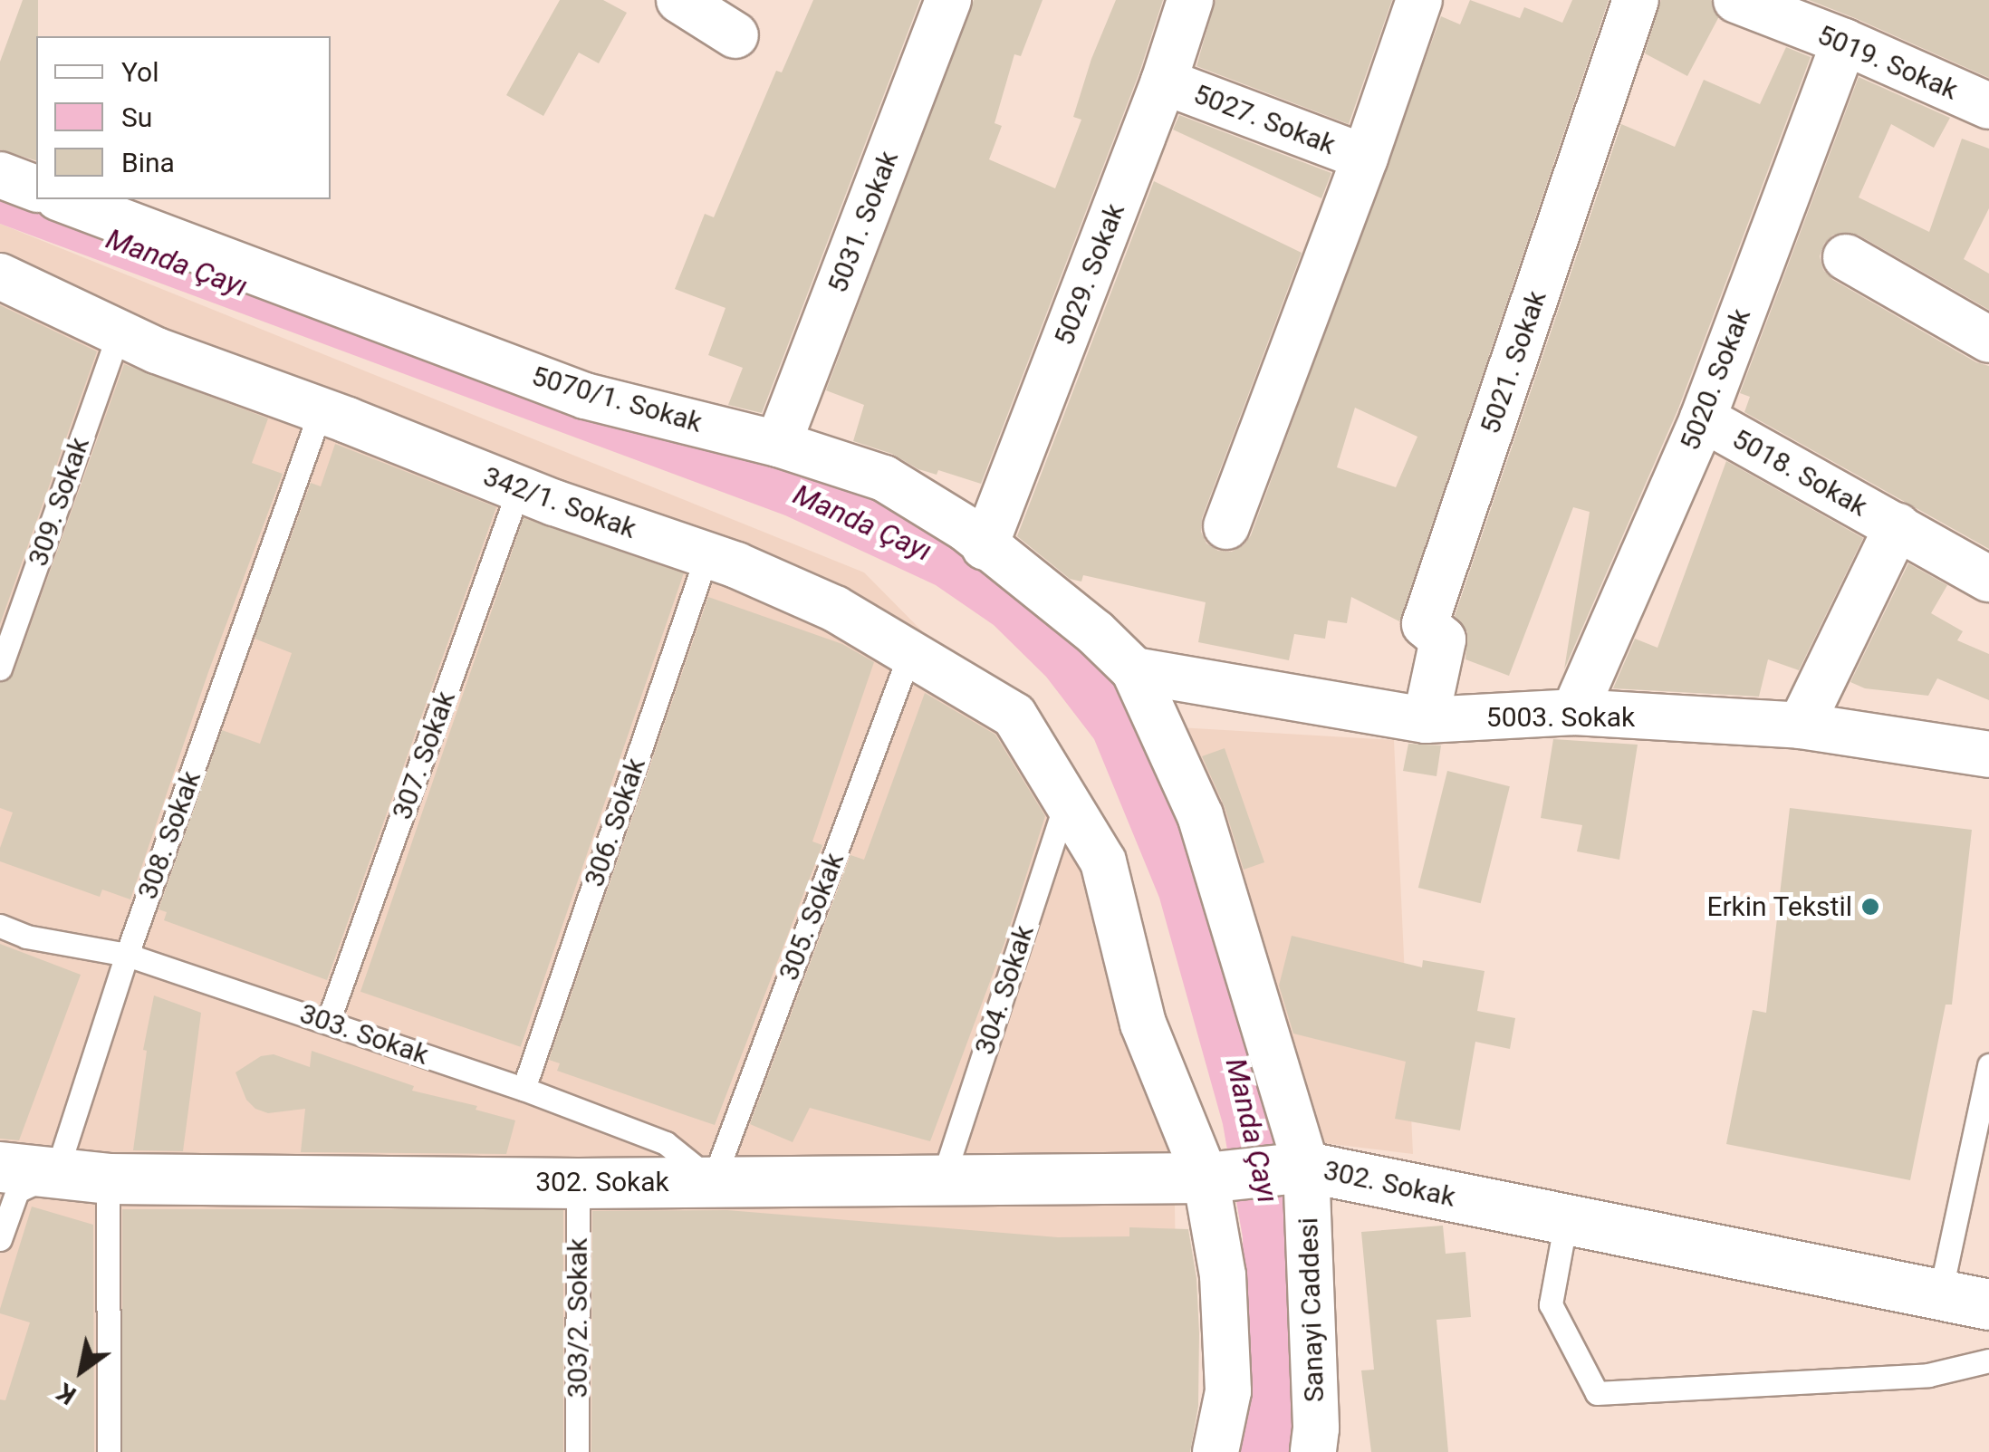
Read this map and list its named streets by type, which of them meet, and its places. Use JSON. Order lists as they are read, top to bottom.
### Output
{
  "streets": {
    "street": [
      "5019. Sokak",
      "5027. Sokak",
      "5031. Sokak",
      "5029. Sokak",
      "5021. Sokak",
      "5020. Sokak",
      "5070/1. Sokak",
      "5018. Sokak",
      "342/1. Sokak",
      "5003. Sokak",
      "302. Sokak",
      "Sanayi Caddesi"
    ],
    "lane": [
      "309. Sokak",
      "307. Sokak",
      "306. Sokak",
      "308. Sokak",
      "305. Sokak",
      "304. Sokak",
      "303. Sokak",
      "303/2. Sokak"
    ]
  },
  "crossings": [
    ["5019. Sokak", "5020. Sokak"],
    ["5027. Sokak", "5029. Sokak"],
    ["5031. Sokak", "5070/1. Sokak"],
    ["5029. Sokak", "5070/1. Sokak"],
    ["5021. Sokak", "5003. Sokak"],
    ["5020. Sokak", "5018. Sokak"],
    ["5020. Sokak", "5003. Sokak"],
    ["5070/1. Sokak", "5003. Sokak"],
    ["5070/1. Sokak", "302. Sokak"],
    ["5018. Sokak", "5003. Sokak"],
    ["309. Sokak", "342/1. Sokak"],
    ["342/1. Sokak", "307. Sokak"],
    ["342/1. Sokak", "306. Sokak"],
    ["342/1. Sokak", "308. Sokak"],
    ["342/1. Sokak", "305. Sokak"],
    ["342/1. Sokak", "304. Sokak"],
    ["342/1. Sokak", "302. Sokak"],
    ["5003. Sokak", "302. Sokak"],
    ["307. Sokak", "303. Sokak"],
    ["306. Sokak", "303. Sokak"],
    ["308. Sokak", "303. Sokak"],
    ["308. Sokak", "302. Sokak"],
    ["305. Sokak", "303. Sokak"],
    ["305. Sokak", "302. Sokak"],
    ["304. Sokak", "302. Sokak"],
    ["303. Sokak", "302. Sokak"],
    ["302. Sokak", "Sanayi Caddesi"],
    ["302. Sokak", "303/2. Sokak"]
  ],
  "water": ["Manda Çayı"],
  "places": ["Erkin Tekstil"],
  "legend": ["Yol", "Su", "Bina"],
  "north": "bottom left"
}
